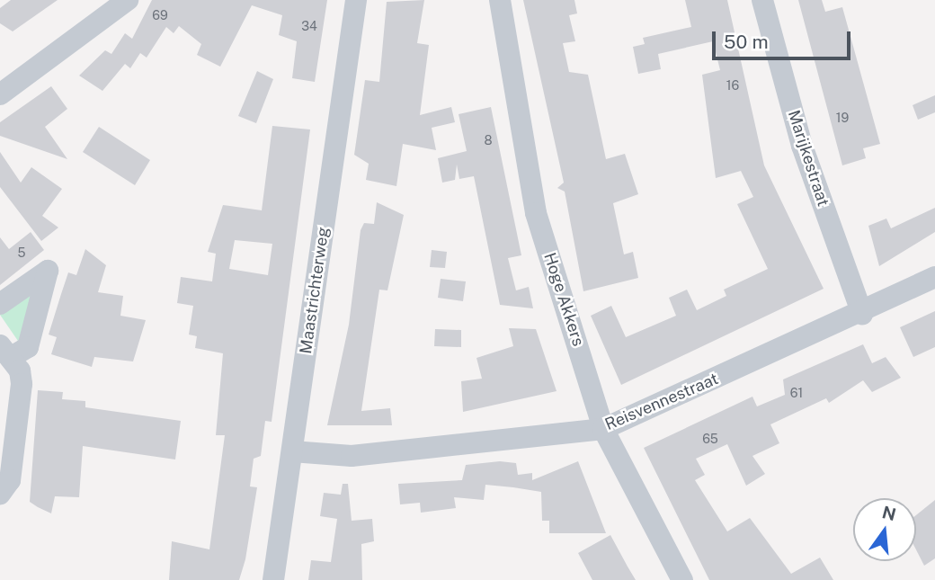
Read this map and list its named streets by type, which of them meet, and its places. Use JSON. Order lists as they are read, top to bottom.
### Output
{
  "streets": {
    "street": [
      "Marijkestraat",
      "Maastrichterweg",
      "Hoge Akkers",
      "Reisvennestraat"
    ]
  },
  "crossings": [
    ["Marijkestraat", "Reisvennestraat"],
    ["Maastrichterweg", "Reisvennestraat"],
    ["Hoge Akkers", "Reisvennestraat"]
  ],
  "house_numbers": [
    "69",
    "34",
    "16",
    "19",
    "8",
    "5",
    "61",
    "65"
  ],
  "scale_bar": "50 m",
  "north": "top"
}
